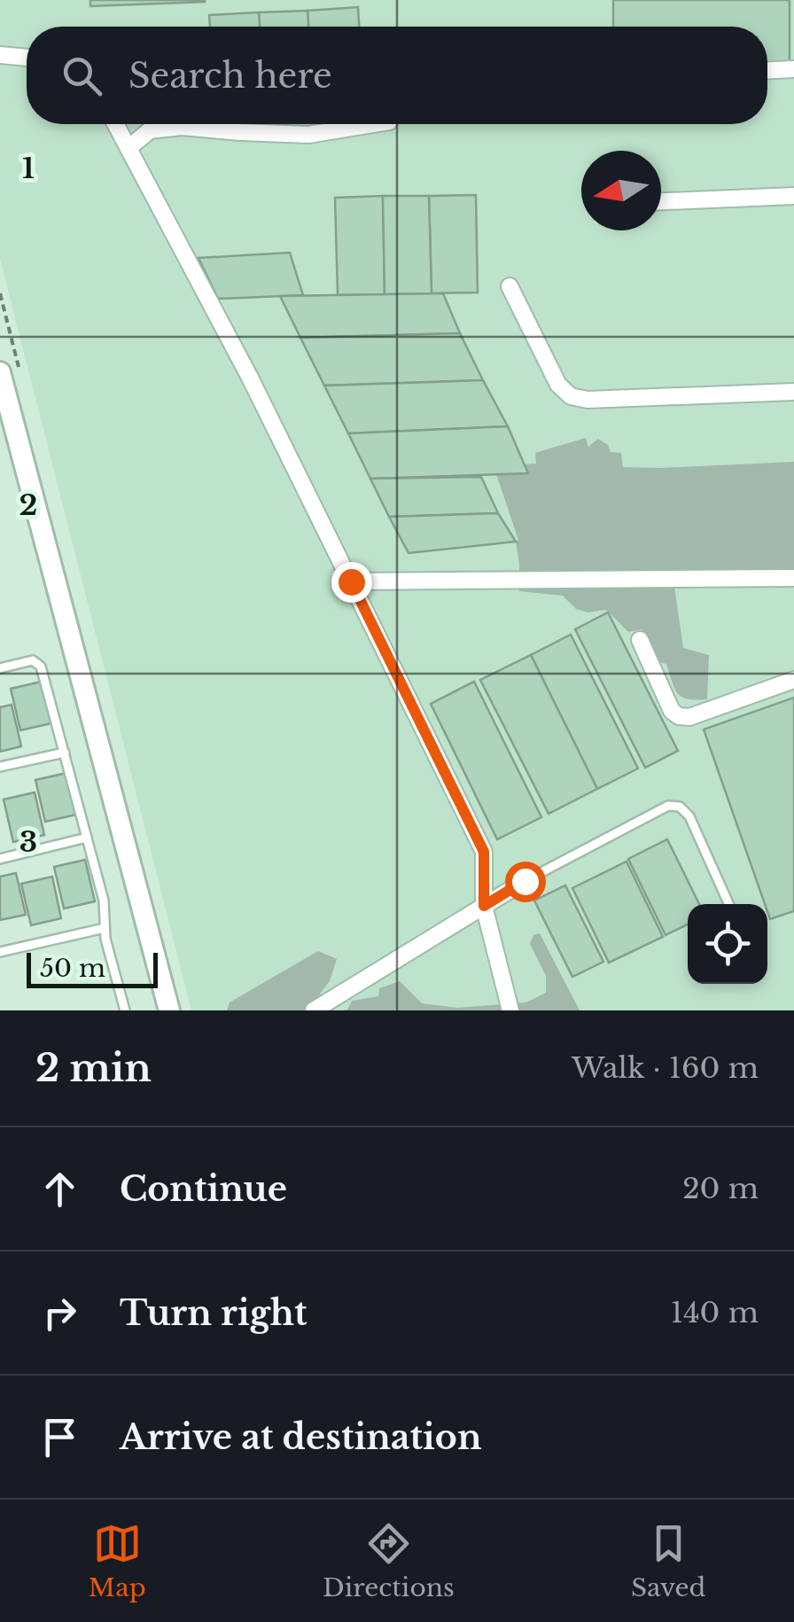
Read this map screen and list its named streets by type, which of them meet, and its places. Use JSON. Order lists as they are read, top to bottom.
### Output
{
  "scale_bar": "50 m",
  "north": "left",
  "page": {
    "search": "Search here",
    "scale": "50 m",
    "heading": ["2 min", "Walk · 160 m"],
    "list": [
      ["Continue", "20 m"],
      ["Turn right", "140 m"],
      "Arrive at destination"
    ],
    "nav": ["Map", "Directions", "Saved"]
  },
  "grid": {
    "rows": ["1", "2", "3"]
  }
}
